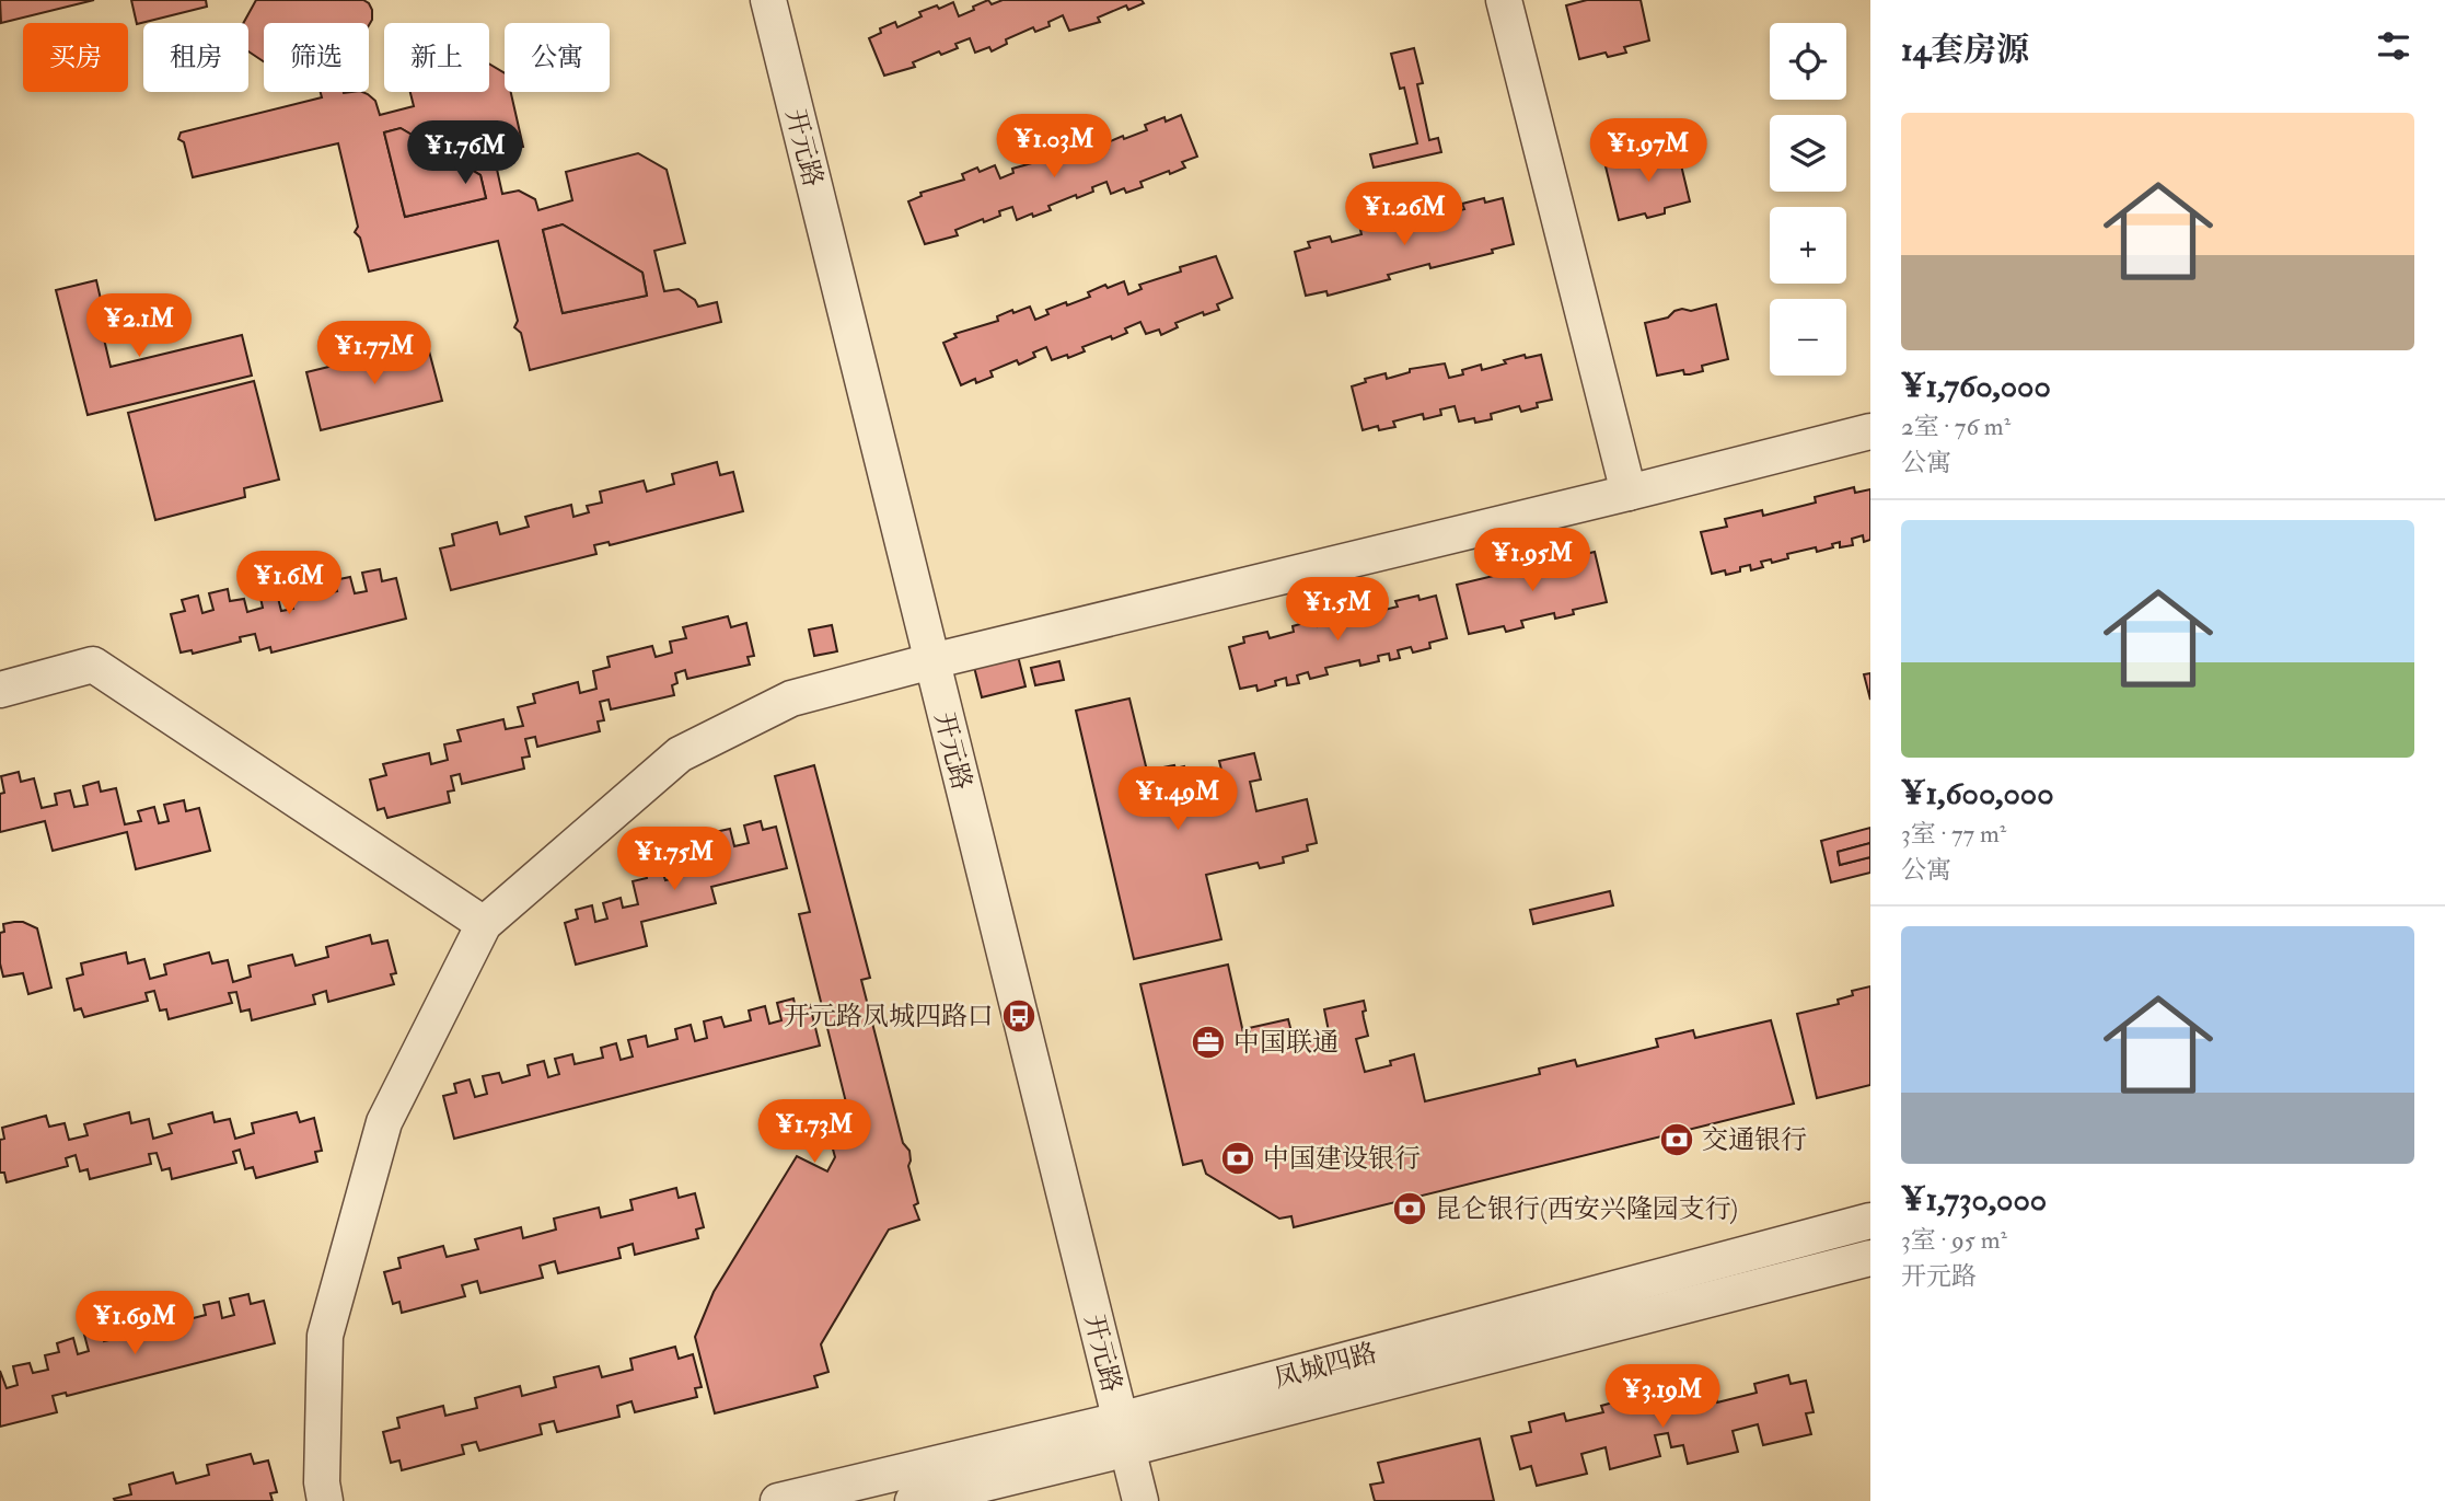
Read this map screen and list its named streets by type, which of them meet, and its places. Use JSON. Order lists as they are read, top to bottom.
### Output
{
  "streets": {
    "street": ["开元路", "凤城四路"]
  },
  "crossings": [
    ["开元路", "凤城四路"]
  ],
  "places": {
    "bus stop": ["开元路凤城四路口"],
    "office": ["中国联通"],
    "bank": ["交通银行", "中国建设银行", "昆仑银行(西安兴隆园支行)"]
  },
  "page": {
    "heading": "14套房源",
    "map_buttons": ["+", "−"],
    "chip": [
      "买房",
      "租房",
      "筛选",
      "新上",
      "公寓"
    ],
    "list": [
      {
        "name": "¥1,760,000",
        "note": "2室 · 76 m² · 公寓"
      },
      {
        "name": "¥1,600,000",
        "note": "3室 · 77 m² · 公寓"
      },
      {
        "name": "¥1,730,000",
        "note": "3室 · 95 m² · 开元路"
      }
    ],
    "price": [
      "¥1.03M",
      "¥1.97M",
      "¥1.76M",
      "¥1.26M",
      "¥2.1M",
      "¥1.77M",
      "¥1.95M",
      "¥1.6M",
      "¥1.5M",
      "¥1.49M",
      "¥1.75M",
      "¥1.73M",
      "¥1.69M",
      "¥3.19M"
    ]
  }
}
